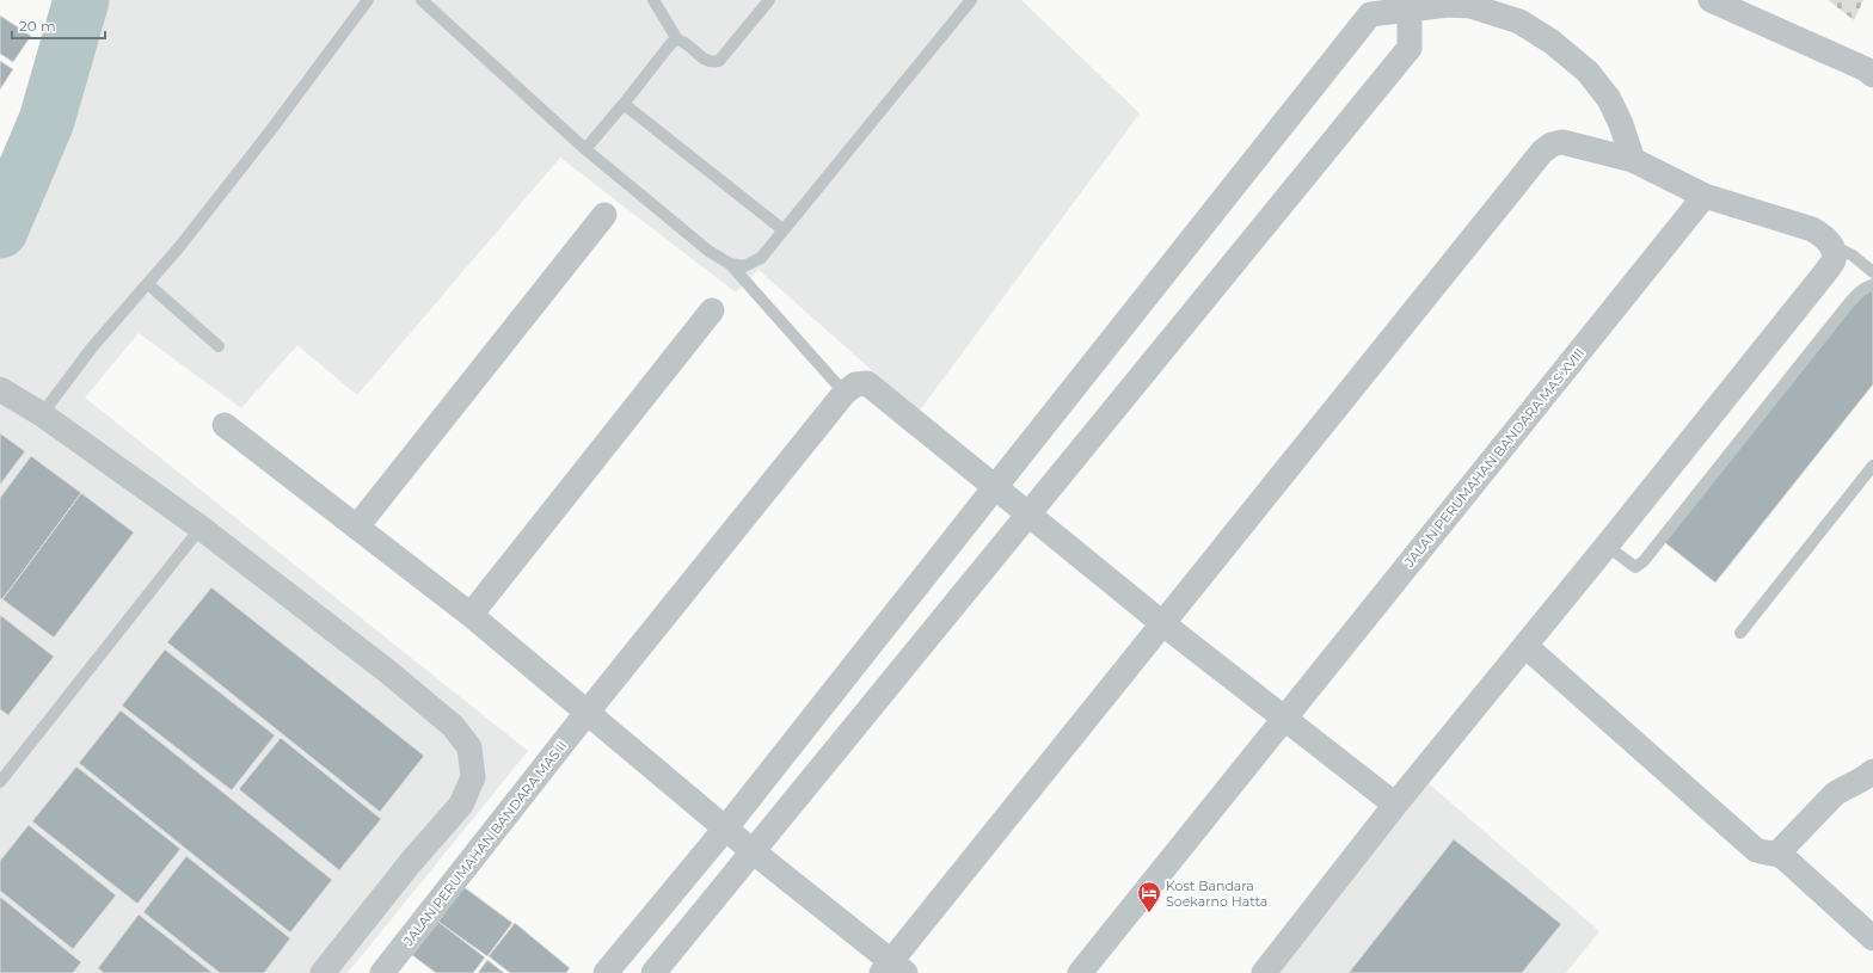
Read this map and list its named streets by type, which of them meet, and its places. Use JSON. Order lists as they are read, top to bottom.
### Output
{
  "streets": {
    "street": ["JALAN PERUMAHAN BANDARA MAS XVIII", "JALAN PERUMAHAN BANDARA MAS II"]
  },
  "places": {
    "hotel": ["Kost Bandara Soekarno Hatta"]
  },
  "scale_bar": "20 m"
}
